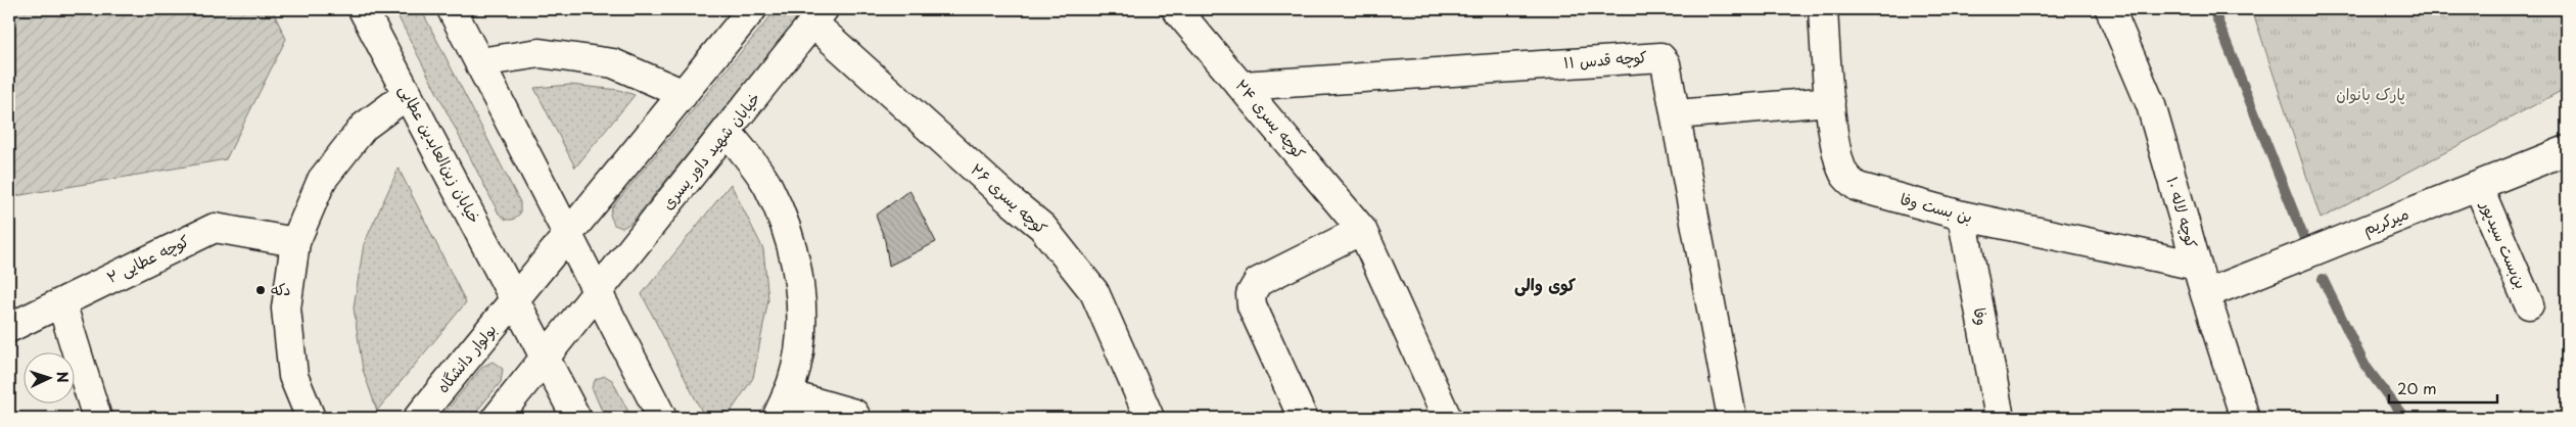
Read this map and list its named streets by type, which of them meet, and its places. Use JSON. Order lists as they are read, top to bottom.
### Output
{
  "streets": {
    "street": [
      "کوچه قدس ۱۱",
      "کوچه یسری ۲۴",
      "خیابان شهید داور یسری",
      "خیابان زین‌العابدین عطایی",
      "کوچه یسری ۲۶",
      "بن بست وفا",
      "کوچه لاله ۱۰",
      "میرکریم",
      "بن‌بست سیدپور",
      "کوچه عطایی ۲",
      "وفا",
      "بولوار دانشگاه"
    ]
  },
  "crossings": [
    ["کوچه قدس ۱۱", "کوچه یسری ۲۴"],
    ["خیابان شهید داور یسری", "خیابان زین‌العابدین عطایی"],
    ["خیابان شهید داور یسری", "کوچه یسری ۲۶"],
    ["خیابان زین‌العابدین عطایی", "بولوار دانشگاه"],
    ["بن بست وفا", "کوچه لاله ۱۰"],
    ["بن بست وفا", "وفا"],
    ["کوچه لاله ۱۰", "میرکریم"],
    ["میرکریم", "بن‌بست سیدپور"]
  ],
  "districts": ["کوی والی"],
  "parks": ["پارک بانوان"],
  "places": ["دکه"],
  "scale_bar": "20 m",
  "north": "right"
}
